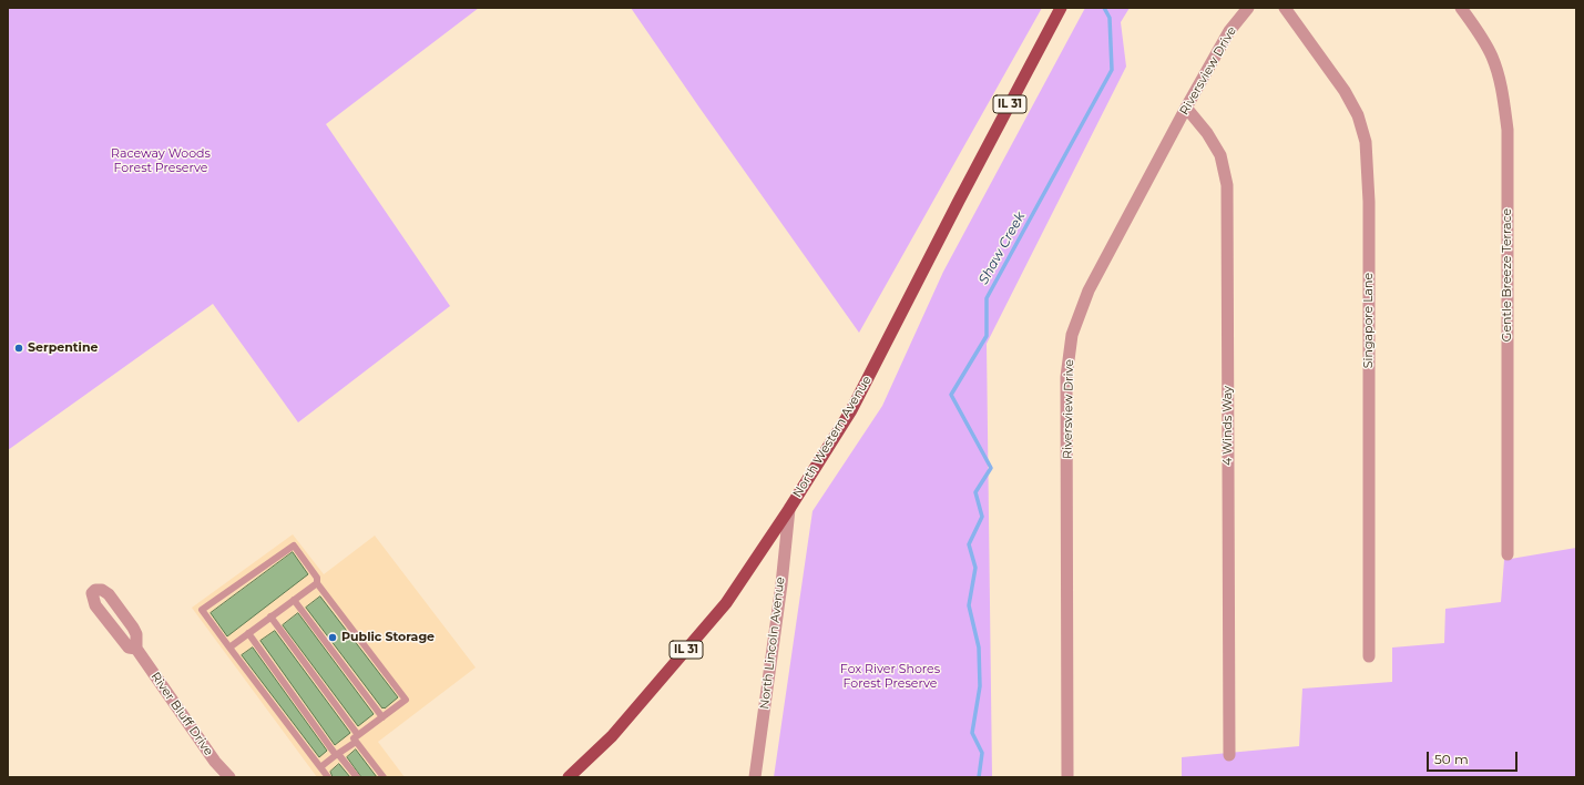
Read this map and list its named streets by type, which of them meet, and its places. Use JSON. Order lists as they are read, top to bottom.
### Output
{
  "streets": {
    "main road": ["IL 31", "North Western Avenue"],
    "street": [
      "Riversview Drive",
      "Gentle Breeze Terrace",
      "Singapore Lane",
      "4 Winds Way",
      "North Lincoln Avenue",
      "River Bluff Drive"
    ]
  },
  "crossings": [
    ["Riversview Drive", "4 Winds Way"],
    ["North Western Avenue", "North Lincoln Avenue"]
  ],
  "water": ["Shaw Creek"],
  "parks": ["Raceway Woods Forest Preserve", "Fox River Shores Forest Preserve"],
  "places": ["Serpentine", "Public Storage"],
  "scale_bar": "50 m"
}
